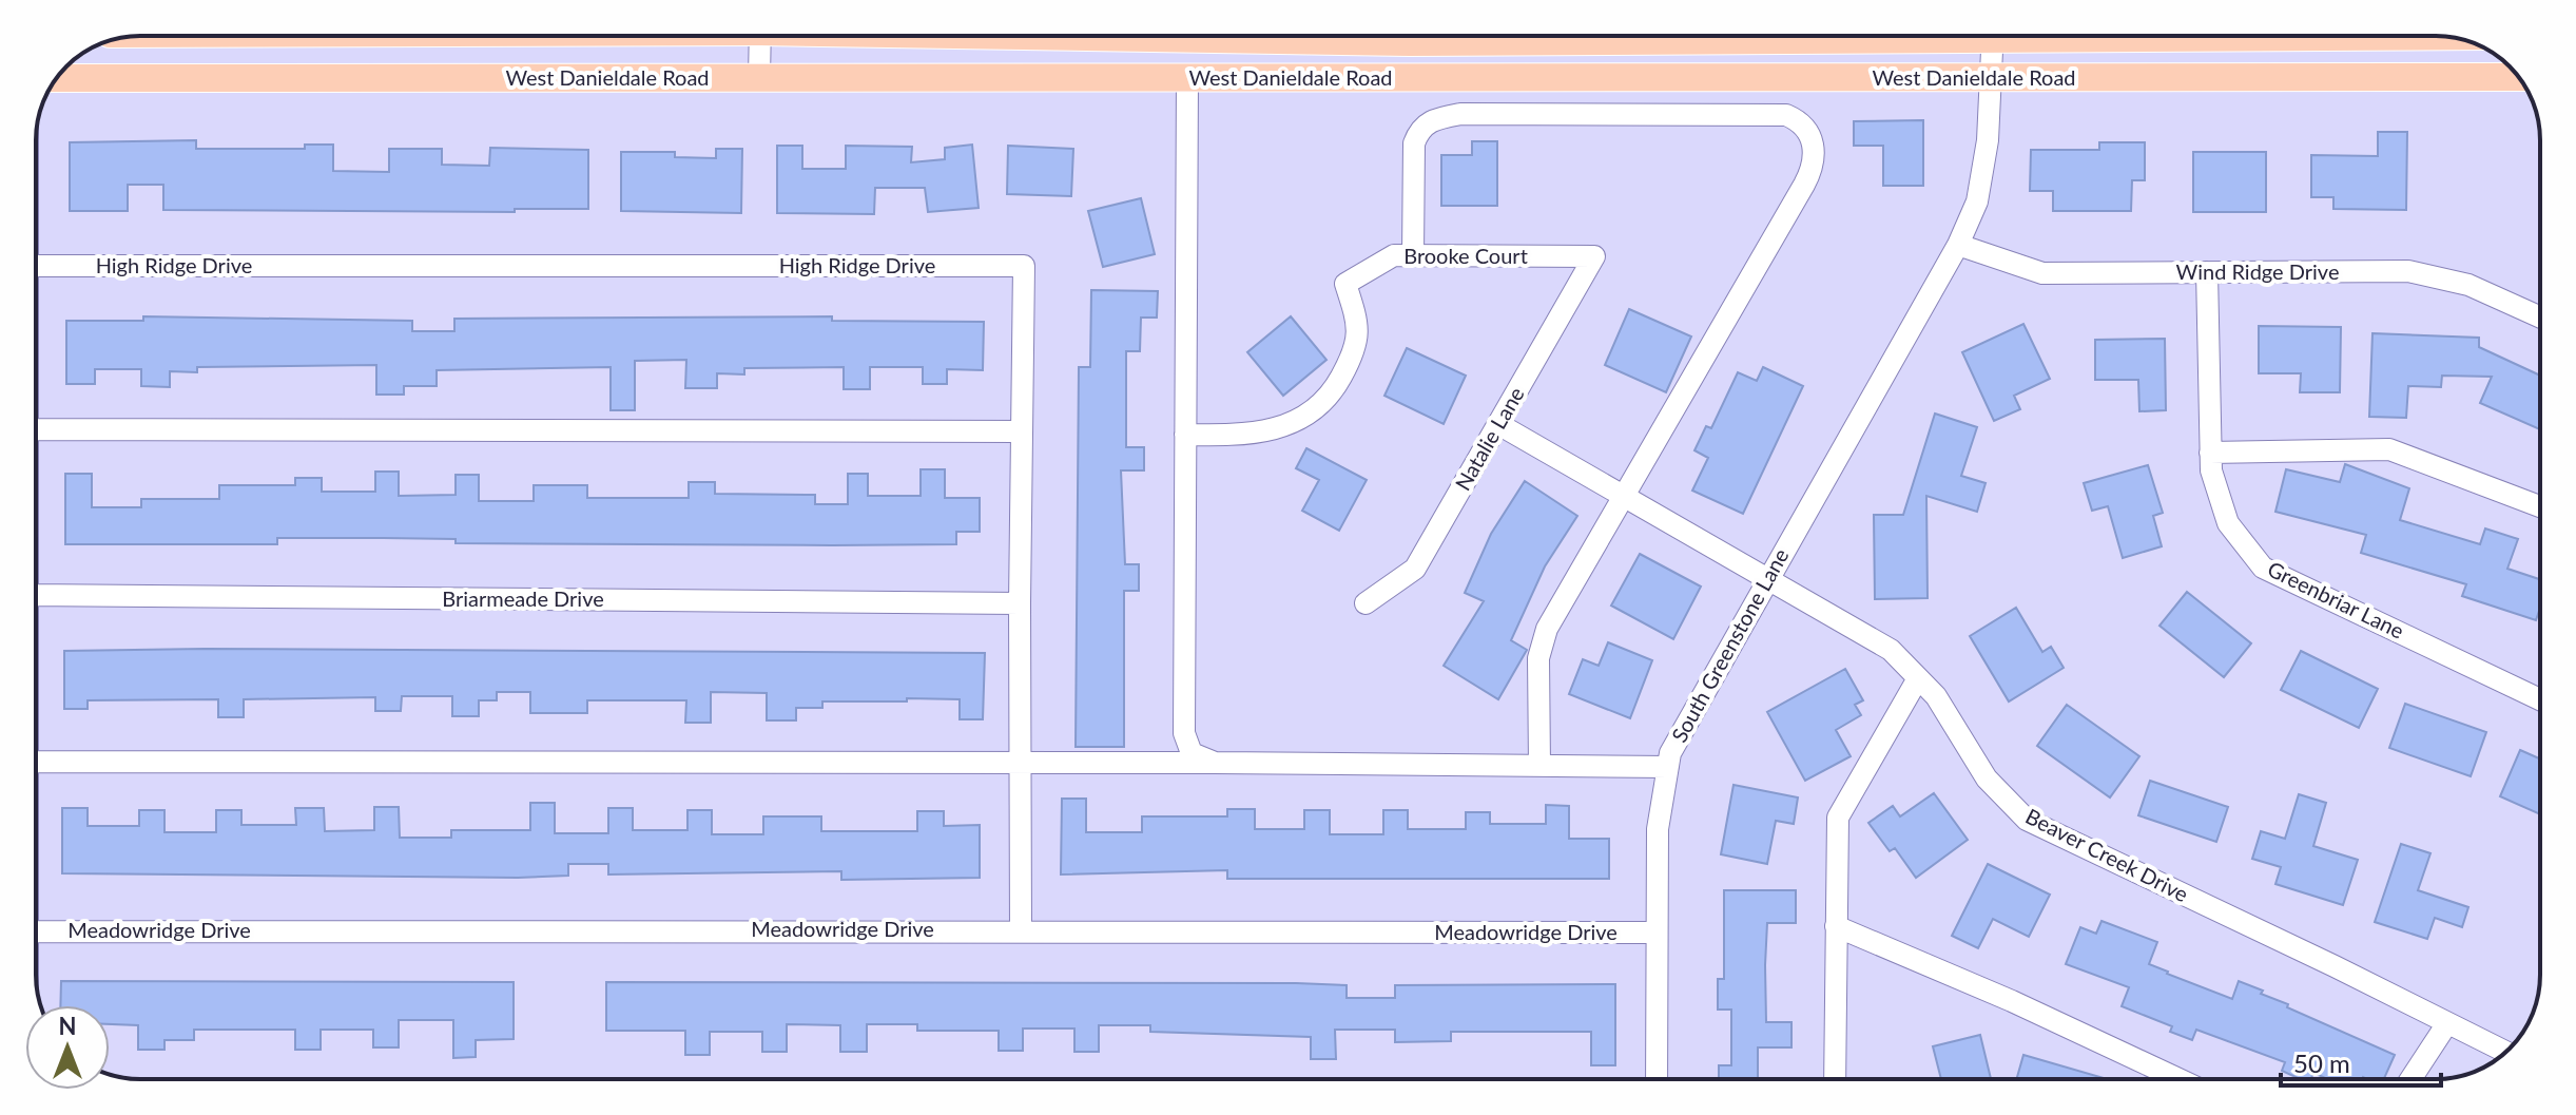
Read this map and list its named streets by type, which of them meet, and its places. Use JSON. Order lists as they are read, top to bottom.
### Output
{
  "streets": {
    "main road": ["West Danieldale Road"],
    "street": [
      "Brooke Court",
      "High Ridge Drive",
      "Wind Ridge Drive",
      "Natalie Lane",
      "Briarmeade Drive",
      "Greenbriar Lane",
      "South Greenstone Lane",
      "Beaver Creek Drive",
      "Meadowridge Drive"
    ]
  },
  "crossings": [
    ["West Danieldale Road", "South Greenstone Lane"],
    ["Brooke Court", "Natalie Lane"],
    ["High Ridge Drive", "Briarmeade Drive"],
    ["High Ridge Drive", "Meadowridge Drive"],
    ["Wind Ridge Drive", "Greenbriar Lane"],
    ["Wind Ridge Drive", "South Greenstone Lane"],
    ["Natalie Lane", "Beaver Creek Drive"],
    ["South Greenstone Lane", "Beaver Creek Drive"],
    ["South Greenstone Lane", "Meadowridge Drive"]
  ],
  "scale_bar": "50 m",
  "north": "top"
}
